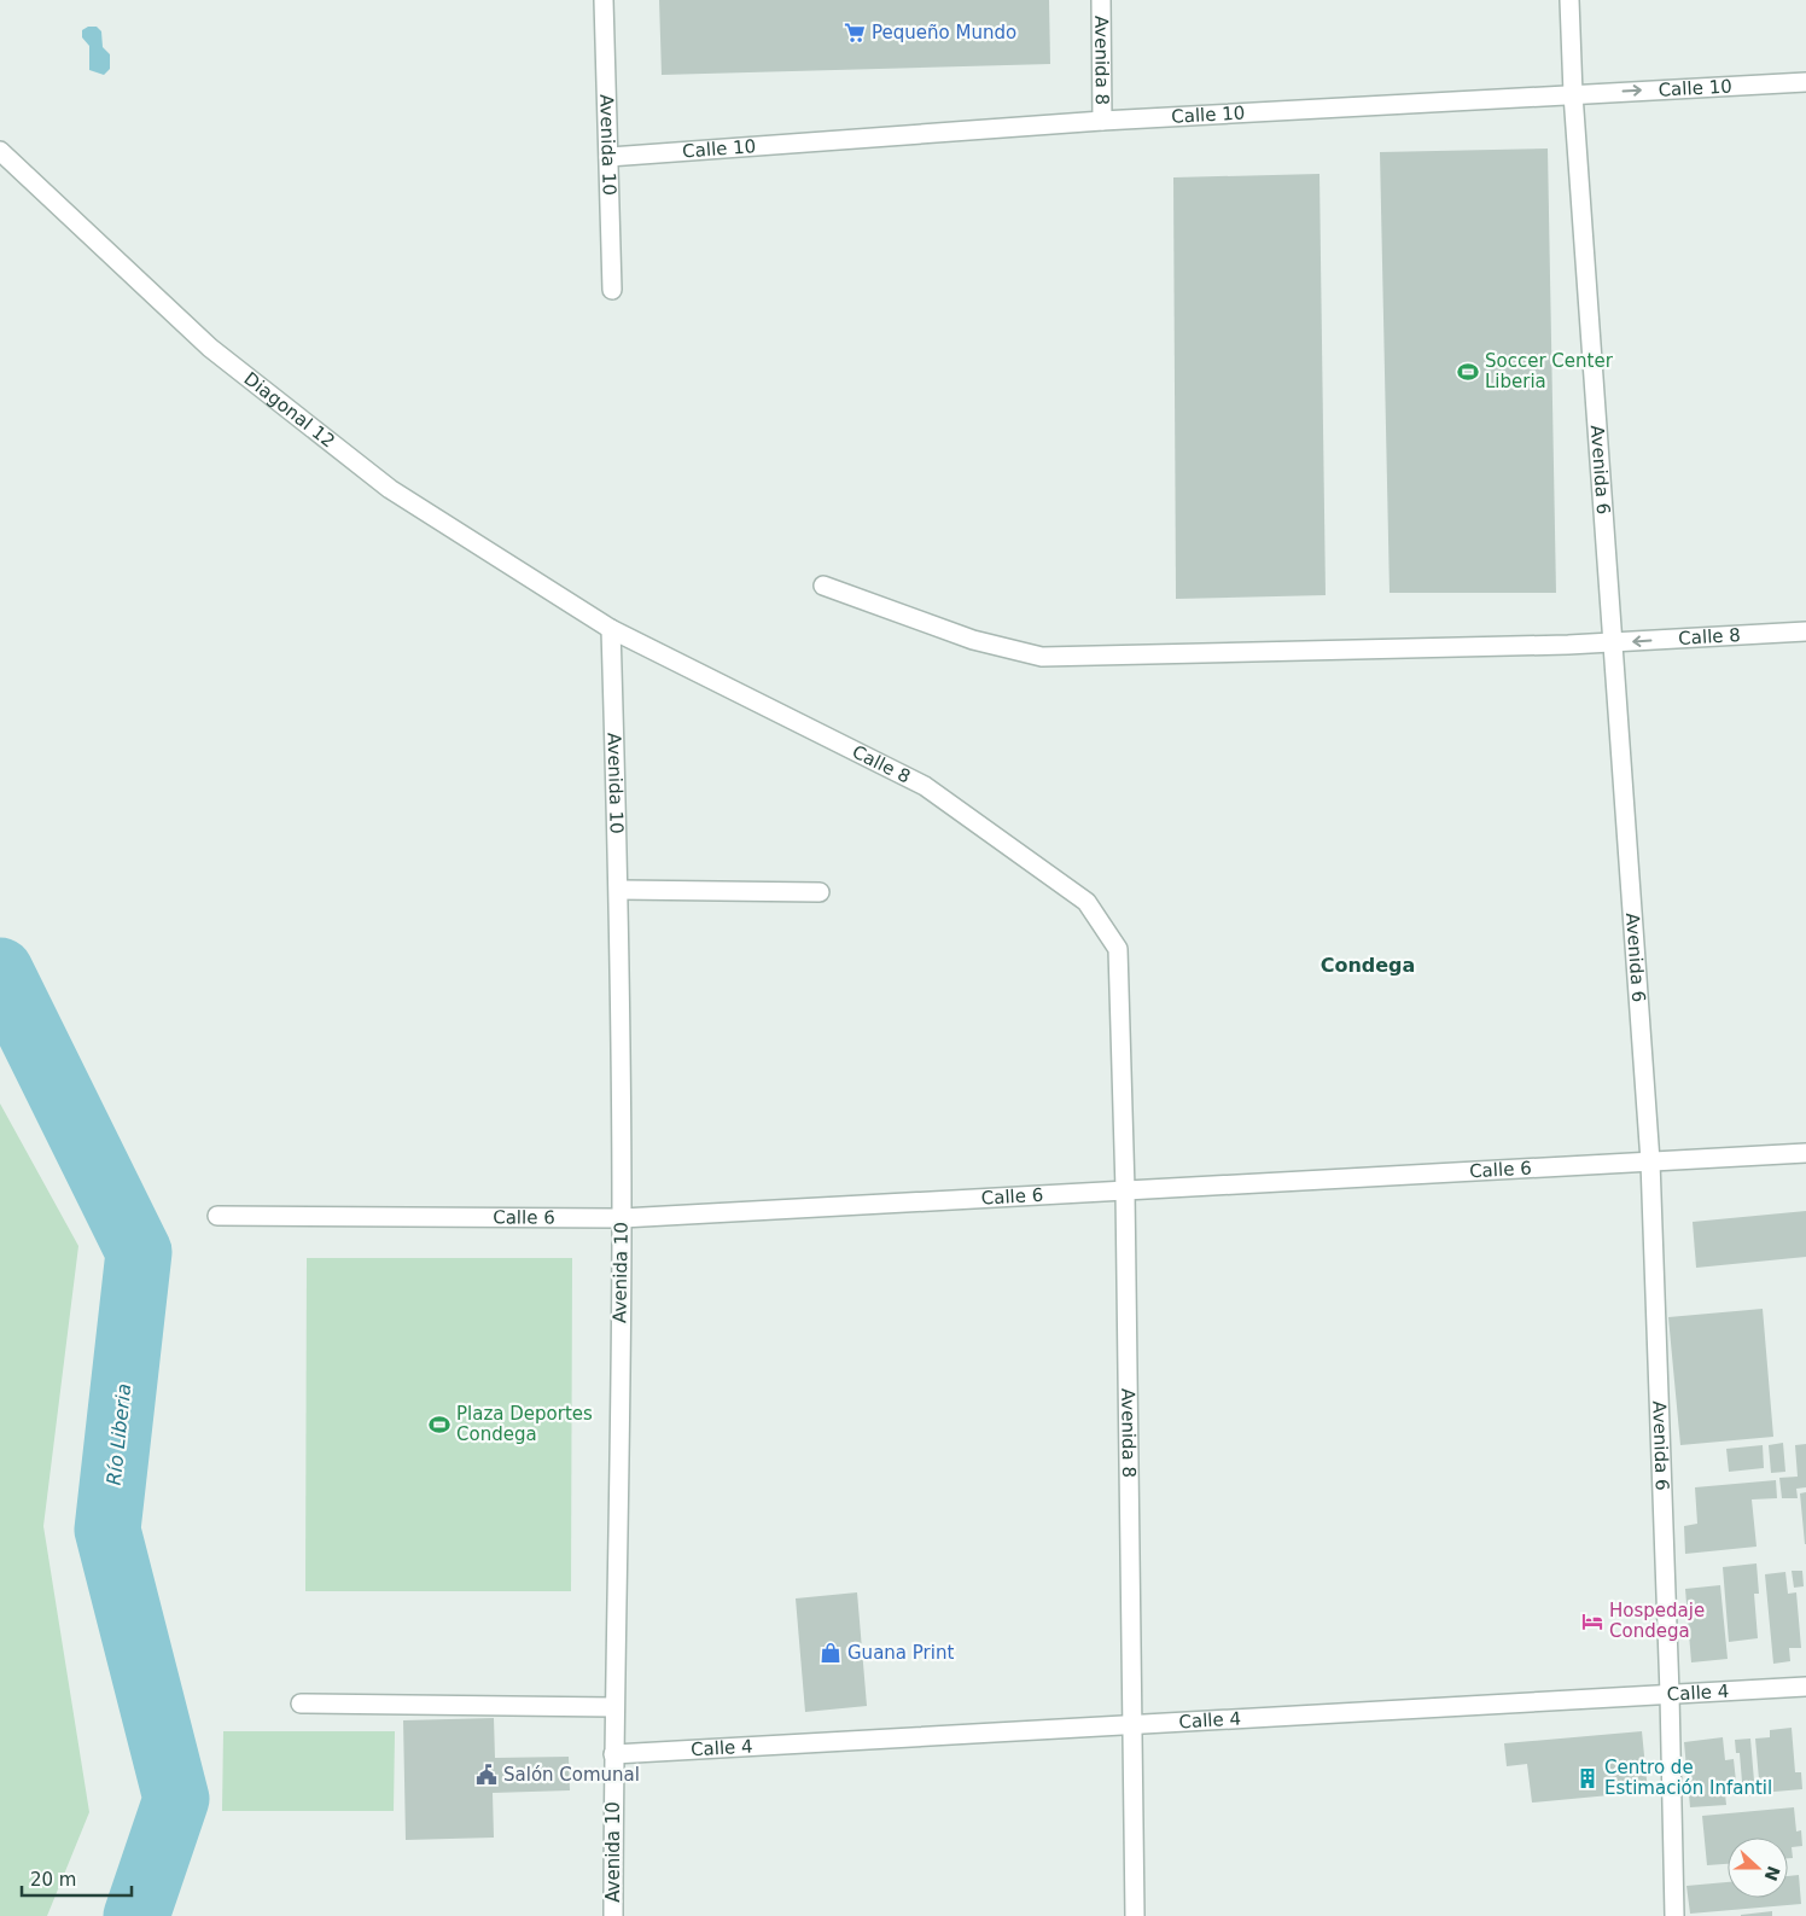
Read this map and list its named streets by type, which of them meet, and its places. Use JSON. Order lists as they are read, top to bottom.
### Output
{
  "streets": {
    "street": [
      "Avenida 8",
      "Calle 10",
      "Avenida 10",
      "Diagonal 12",
      "Avenida 6",
      "Calle 8",
      "Calle 6",
      "Calle 4"
    ]
  },
  "crossings": [
    ["Avenida 8", "Calle 10"],
    ["Avenida 8", "Calle 8"],
    ["Avenida 8", "Calle 6"],
    ["Avenida 8", "Calle 4"],
    ["Calle 10", "Avenida 10"],
    ["Calle 10", "Avenida 6"],
    ["Avenida 10", "Diagonal 12"],
    ["Avenida 10", "Calle 8"],
    ["Avenida 10", "Calle 6"],
    ["Avenida 10", "Calle 4"],
    ["Diagonal 12", "Calle 8"],
    ["Avenida 6", "Calle 8"],
    ["Avenida 6", "Calle 6"],
    ["Avenida 6", "Calle 4"]
  ],
  "districts": ["Condega"],
  "water": ["Río Liberia"],
  "places": {
    "supermarket": ["Pequeño Mundo"],
    "sports": ["Soccer Center Liberia", "Plaza Deportes Condega"],
    "hotel": ["Hospedaje Condega"],
    "shop": ["Guana Print"],
    "public building": ["Salón Comunal"],
    "building": ["Centro de Estimación Infantil"]
  },
  "scale_bar": "20 m",
  "north": "right"
}
